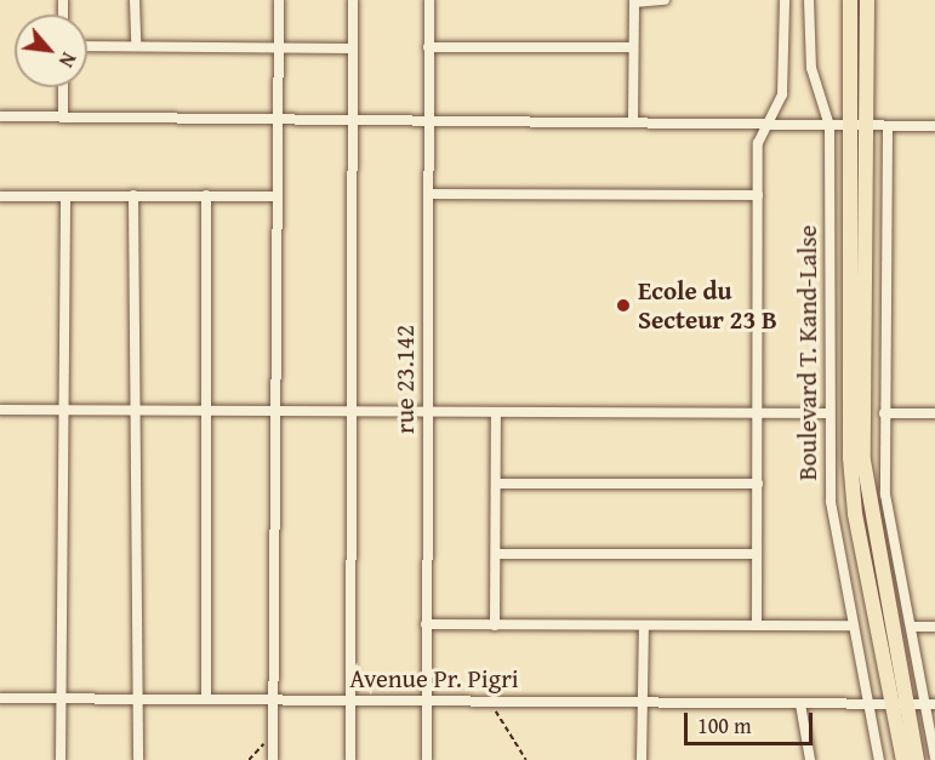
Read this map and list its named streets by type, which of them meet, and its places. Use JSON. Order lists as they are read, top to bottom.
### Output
{
  "streets": {
    "street": ["Boulevard T. Kand-Lalse", "rue 23.142", "Avenue Pr. Pigri"]
  },
  "crossings": [
    ["Boulevard T. Kand-Lalse", "Avenue Pr. Pigri"],
    ["rue 23.142", "Avenue Pr. Pigri"]
  ],
  "places": ["Ecole du Secteur 23 B"],
  "scale_bar": "100 m",
  "north": "bottom right"
}
